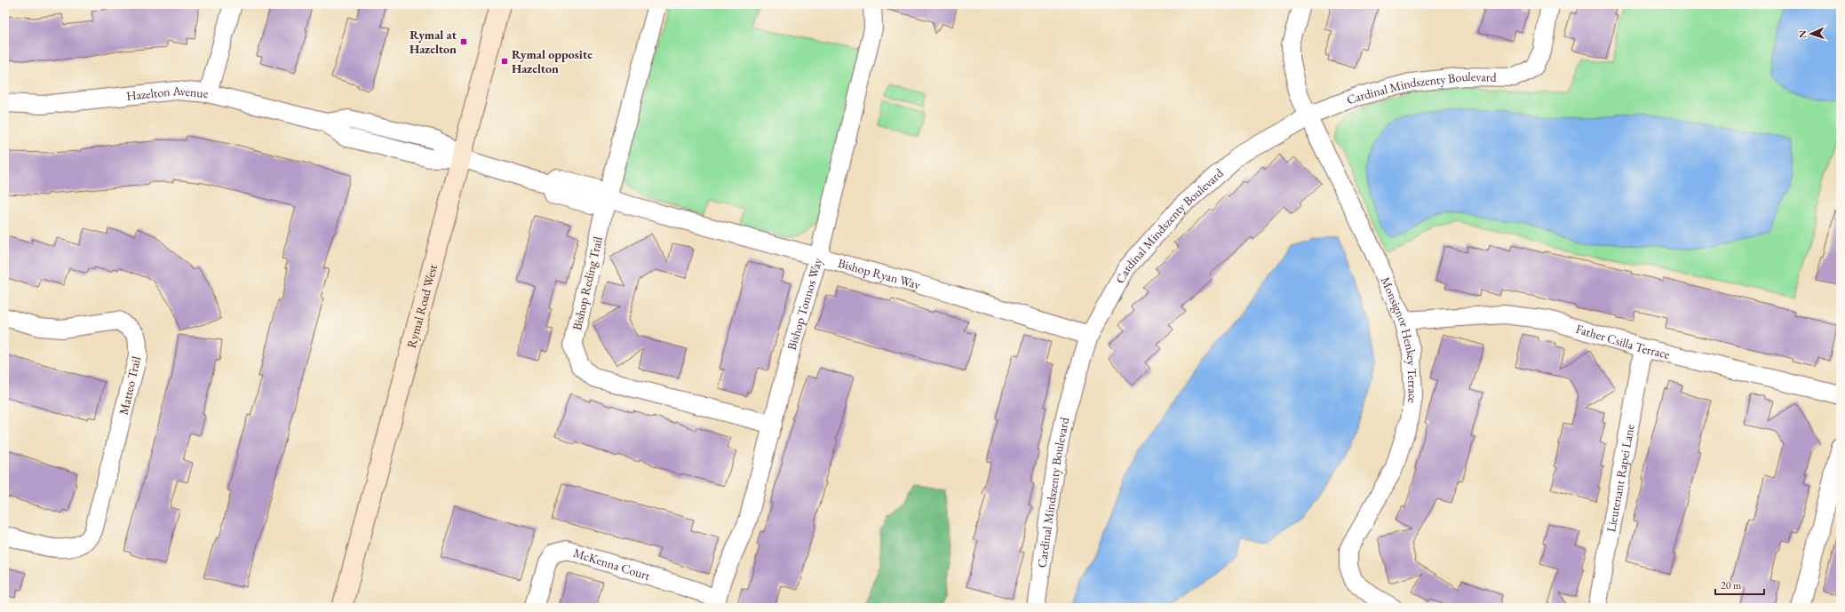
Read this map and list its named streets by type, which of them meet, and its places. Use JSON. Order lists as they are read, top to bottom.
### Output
{
  "streets": {
    "main road": ["Rymal Road West"],
    "street": [
      "Cardinal Mindszenty Boulevard",
      "Hazelton Avenue",
      "Bishop Ryan Way",
      "Bishop Reding Trail",
      "Bishop Tonnos Way",
      "Monsignor Henkey Terrace",
      "Father Csilla Terrace",
      "Matteo Trail",
      "Lieutenant Rapei Lane",
      "McKenna Court"
    ]
  },
  "crossings": [
    ["Cardinal Mindszenty Boulevard", "Bishop Ryan Way"],
    ["Cardinal Mindszenty Boulevard", "Monsignor Henkey Terrace"],
    ["Hazelton Avenue", "Bishop Ryan Way"],
    ["Hazelton Avenue", "Rymal Road West"],
    ["Bishop Ryan Way", "Bishop Reding Trail"],
    ["Bishop Ryan Way", "Bishop Tonnos Way"],
    ["Bishop Ryan Way", "Rymal Road West"],
    ["Bishop Reding Trail", "Bishop Tonnos Way"],
    ["Bishop Tonnos Way", "McKenna Court"],
    ["Monsignor Henkey Terrace", "Father Csilla Terrace"],
    ["Father Csilla Terrace", "Lieutenant Rapei Lane"]
  ],
  "places": {
    "transit": ["Rymal at Hazelton", "Rymal opposite Hazelton"]
  },
  "scale_bar": "20 m",
  "north": "left"
}
